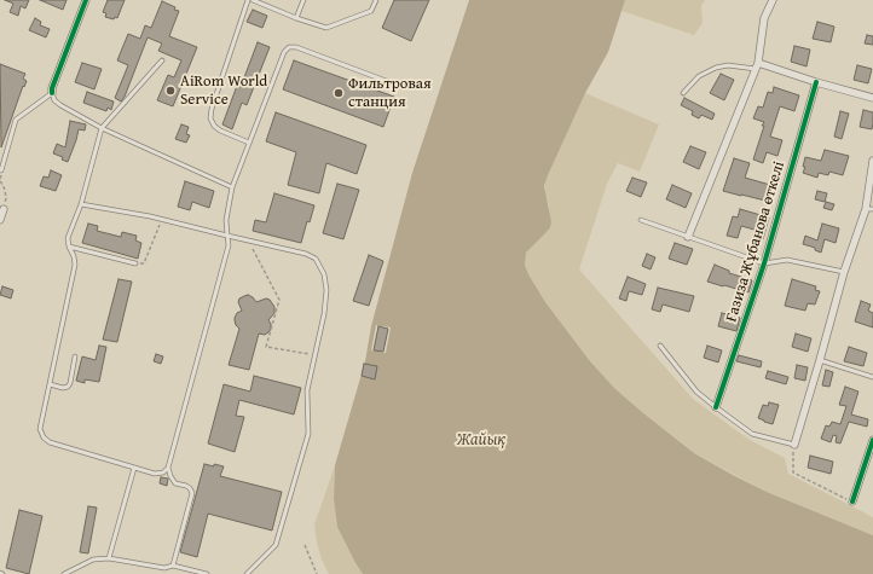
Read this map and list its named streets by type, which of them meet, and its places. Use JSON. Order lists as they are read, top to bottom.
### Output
{
  "streets": {
    "street": ["Ғазиза Жұбанова өткелі"]
  },
  "water": ["Жайық"],
  "places": ["AiRom World Service", "Фильтровая станция"]
}
